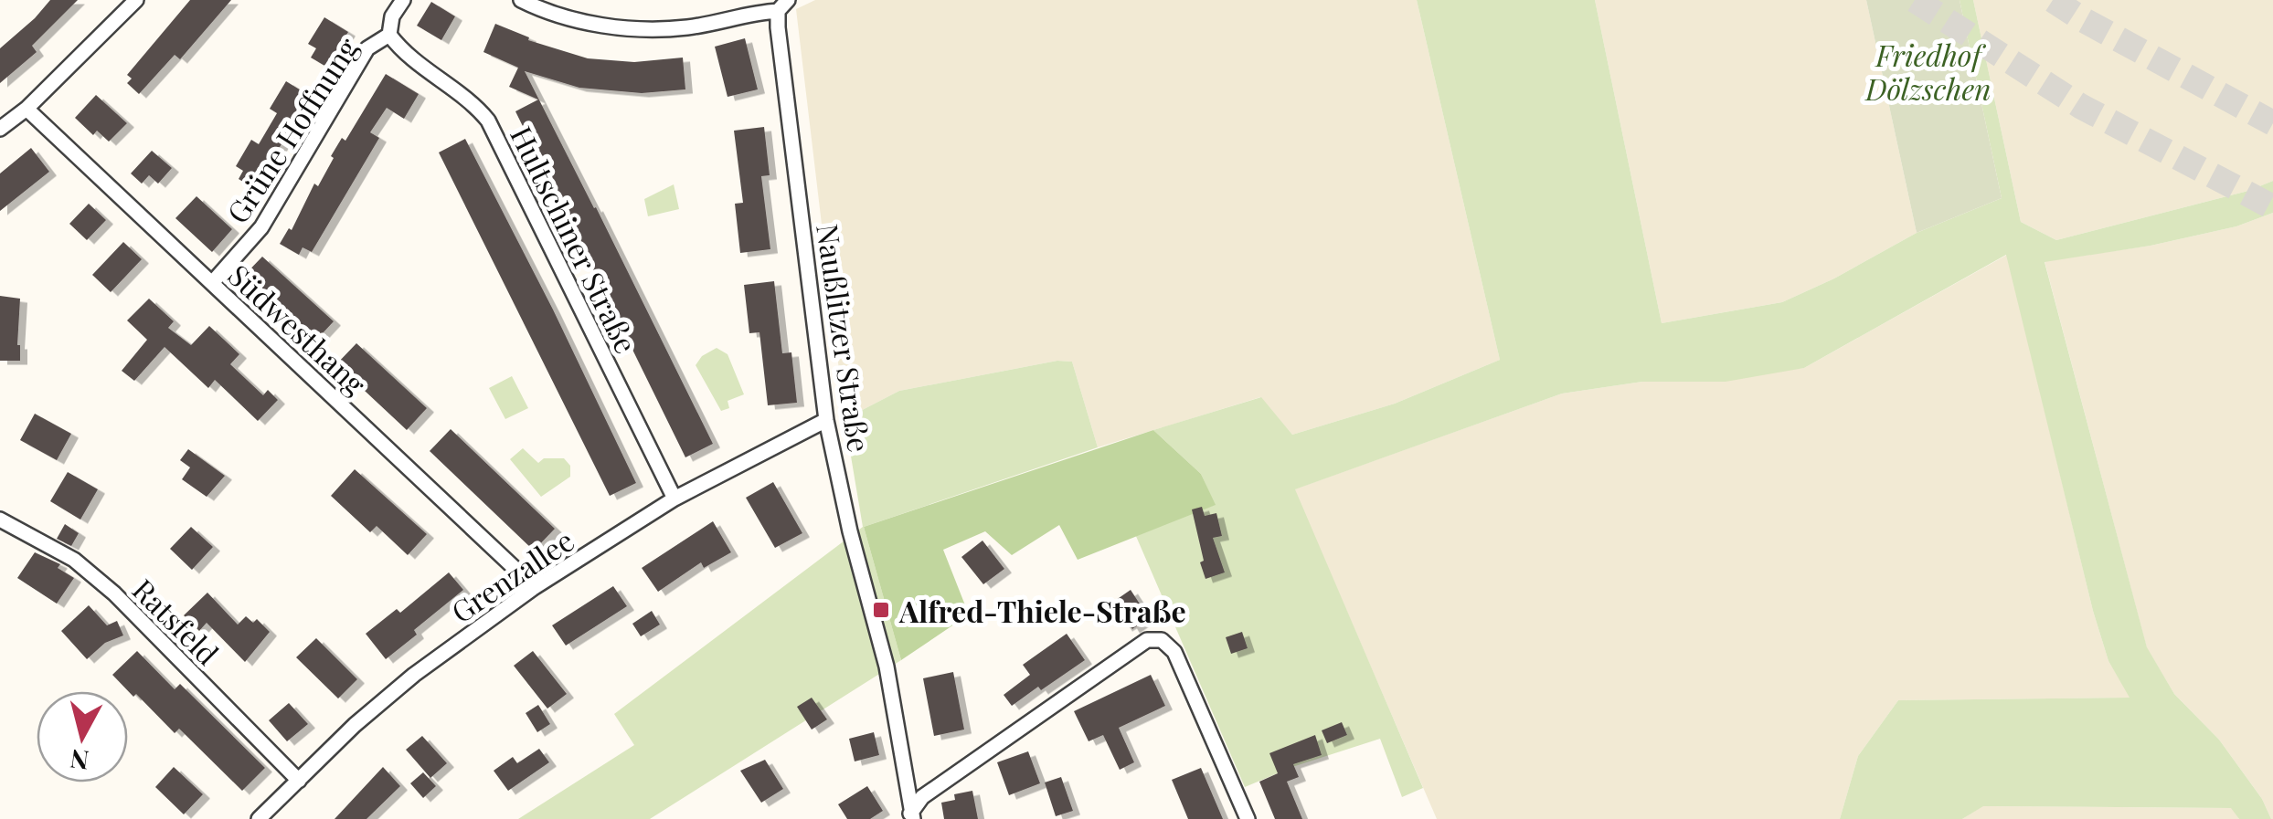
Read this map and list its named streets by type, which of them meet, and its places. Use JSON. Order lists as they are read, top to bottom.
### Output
{
  "streets": {
    "street": [
      "Grüne Hoffnung",
      "Hultschiner Straße",
      "Südwesthang",
      "Naußlitzer Straße",
      "Grenzallee",
      "Ratsfeld"
    ]
  },
  "crossings": [
    ["Grüne Hoffnung", "Hultschiner Straße"],
    ["Grüne Hoffnung", "Südwesthang"],
    ["Hultschiner Straße", "Grenzallee"],
    ["Südwesthang", "Grenzallee"],
    ["Naußlitzer Straße", "Grenzallee"],
    ["Grenzallee", "Ratsfeld"]
  ],
  "parks": ["Friedhof Dölzschen"],
  "places": {
    "transit": ["Alfred-Thiele-Straße"]
  },
  "north": "bottom"
}
